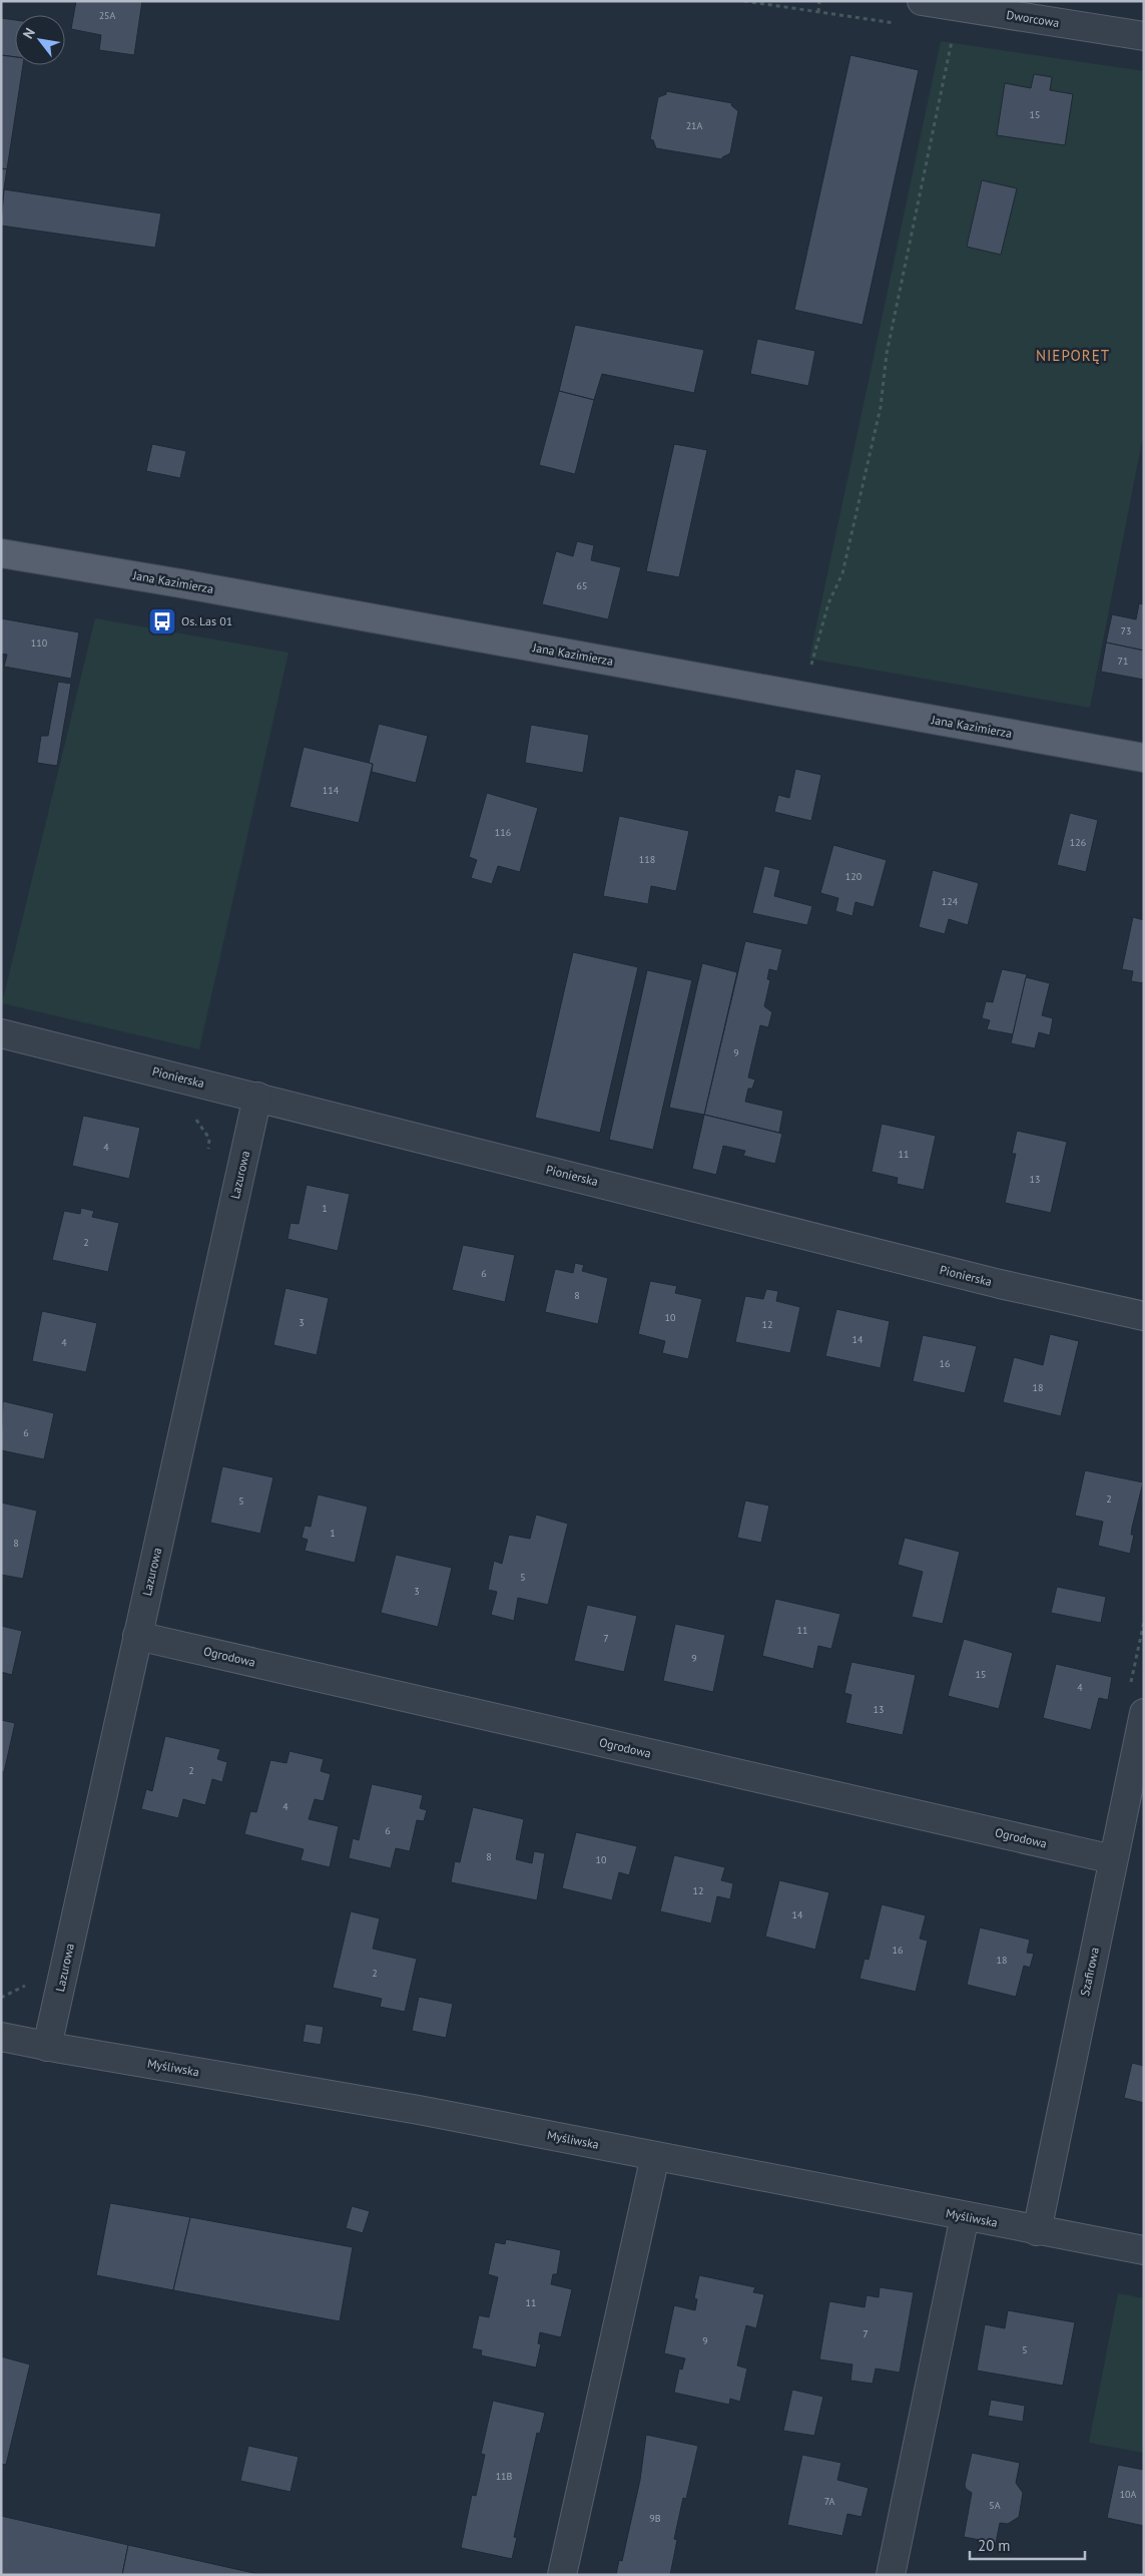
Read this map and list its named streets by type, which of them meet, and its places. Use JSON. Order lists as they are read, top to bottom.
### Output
{
  "streets": {
    "main road": ["Jana Kazimierza"],
    "street": [
      "Dworcowa",
      "Pionierska",
      "Lazurowa",
      "Ogrodowa",
      "Szafirowa",
      "Myśliwska"
    ]
  },
  "crossings": [
    ["Pionierska", "Lazurowa"],
    ["Lazurowa", "Ogrodowa"],
    ["Lazurowa", "Myśliwska"],
    ["Ogrodowa", "Szafirowa"],
    ["Szafirowa", "Myśliwska"]
  ],
  "districts": ["NIEPORĘT"],
  "places": {
    "bus stop": ["Os. Las 01"]
  },
  "house_numbers": [
    "25A",
    "15",
    "21A",
    "65",
    "73",
    "110",
    "71",
    "114",
    "116",
    "126",
    "118",
    "120",
    "124",
    "9",
    "4",
    "11",
    "13",
    "1",
    "2",
    "6",
    "8",
    "10",
    "3",
    "12",
    "14",
    "4",
    "16",
    "18",
    "6",
    "2",
    "5",
    "1",
    "8",
    "5",
    "3",
    "11",
    "7",
    "9",
    "15",
    "4",
    "13",
    "2",
    "4",
    "6",
    "8",
    "10",
    "12",
    "14",
    "16",
    "18",
    "2",
    "11",
    "7",
    "9",
    "5",
    "11B",
    "10A",
    "7A",
    "5A",
    "9B"
  ],
  "scale_bar": "20 m",
  "north": "top left"
}
